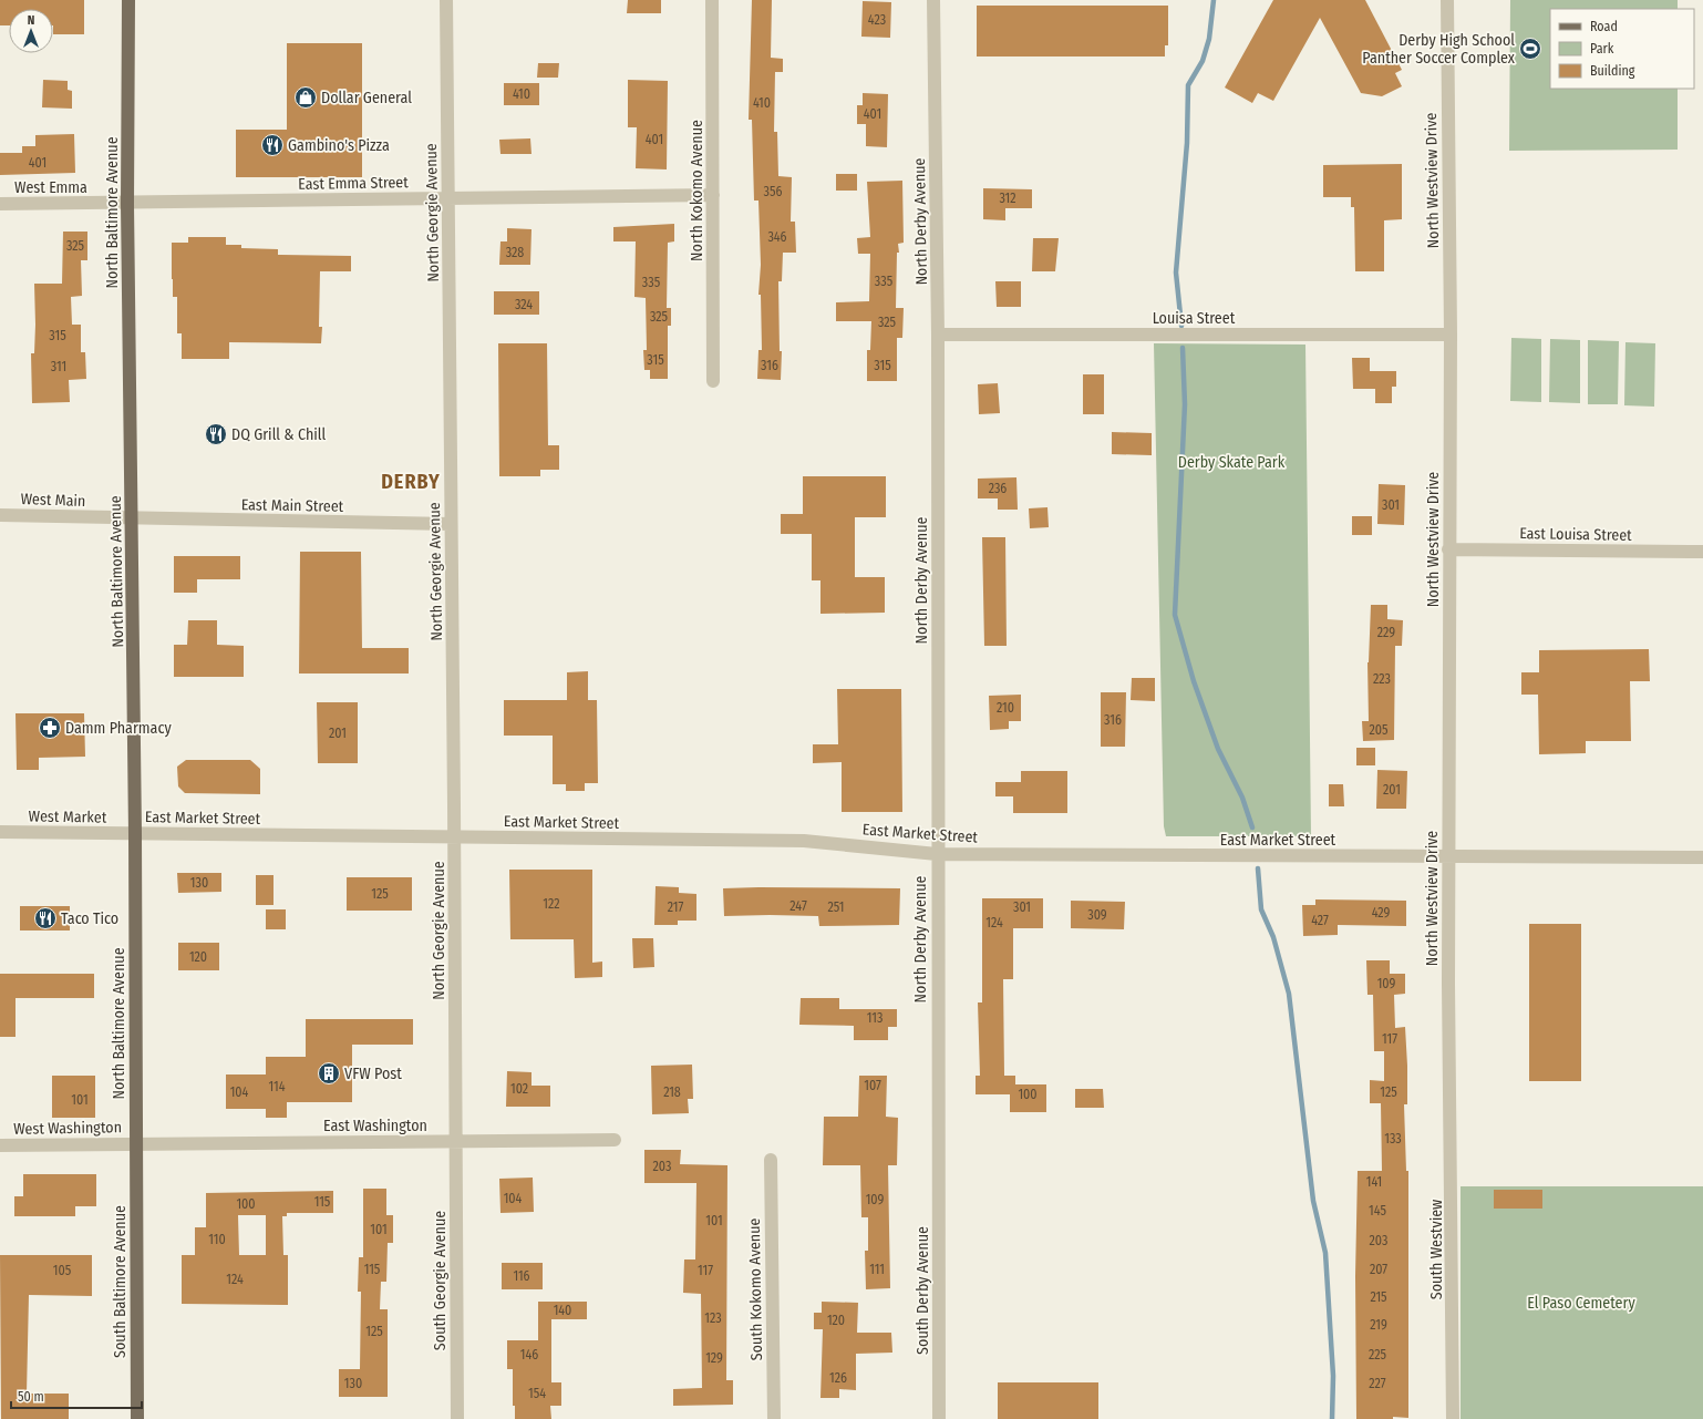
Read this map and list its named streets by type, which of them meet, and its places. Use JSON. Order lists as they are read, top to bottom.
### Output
{
  "streets": {
    "main road": ["North Baltimore Avenue", "South Baltimore Avenue"],
    "street": [
      "North Westview Drive",
      "East Emma Street",
      "West Emma",
      "North Kokomo Avenue",
      "North Georgie Avenue",
      "North Derby Avenue",
      "Louisa Street",
      "West Main",
      "East Main Street",
      "East Louisa Street",
      "West Market",
      "East Market Street",
      "East Washington",
      "West Washington",
      "South Westview",
      "South Georgie Avenue",
      "South Kokomo Avenue",
      "South Derby Avenue"
    ]
  },
  "crossings": [
    ["North Westview Drive", "Louisa Street"],
    ["North Westview Drive", "East Louisa Street"],
    ["North Westview Drive", "East Market Street"],
    ["North Westview Drive", "South Westview"],
    ["East Emma Street", "West Emma"],
    ["East Emma Street", "North Kokomo Avenue"],
    ["East Emma Street", "North Baltimore Avenue"],
    ["East Emma Street", "North Georgie Avenue"],
    ["West Emma", "North Baltimore Avenue"],
    ["North Baltimore Avenue", "West Main"],
    ["North Baltimore Avenue", "East Main Street"],
    ["North Baltimore Avenue", "West Market"],
    ["North Baltimore Avenue", "East Market Street"],
    ["North Baltimore Avenue", "East Washington"],
    ["North Baltimore Avenue", "West Washington"],
    ["North Baltimore Avenue", "South Baltimore Avenue"],
    ["North Georgie Avenue", "East Main Street"],
    ["North Georgie Avenue", "East Market Street"],
    ["North Georgie Avenue", "East Washington"],
    ["North Georgie Avenue", "South Georgie Avenue"],
    ["North Derby Avenue", "Louisa Street"],
    ["North Derby Avenue", "East Market Street"],
    ["North Derby Avenue", "South Derby Avenue"],
    ["West Main", "East Main Street"],
    ["West Market", "East Market Street"],
    ["East Washington", "West Washington"],
    ["East Washington", "South Georgie Avenue"],
    ["East Washington", "South Baltimore Avenue"],
    ["West Washington", "South Baltimore Avenue"]
  ],
  "districts": ["DERBY"],
  "parks": ["Derby Skate Park", "El Paso Cemetery"],
  "places": {
    "sports": ["Derby High School Panther Soccer Complex"],
    "shop": ["Dollar General"],
    "restaurant": ["Gambino's Pizza", "DQ Grill & Chill", "Taco Tico"],
    "pharmacy": ["Damm Pharmacy"],
    "building": ["VFW Post"]
  },
  "house_numbers": [
    "423",
    "410",
    "410",
    "401",
    "401",
    "401",
    "356",
    "312",
    "346",
    "325",
    "328",
    "335",
    "335",
    "324",
    "325",
    "325",
    "315",
    "315",
    "316",
    "315",
    "311",
    "236",
    "301",
    "229",
    "223",
    "210",
    "316",
    "205",
    "201",
    "201",
    "130",
    "125",
    "122",
    "247",
    "217",
    "251",
    "301",
    "429",
    "309",
    "427",
    "124",
    "120",
    "109",
    "113",
    "117",
    "107",
    "114",
    "102",
    "104",
    "218",
    "125",
    "100",
    "101",
    "133",
    "203",
    "141",
    "104",
    "109",
    "115",
    "100",
    "145",
    "101",
    "101",
    "110",
    "203",
    "115",
    "111",
    "207",
    "105",
    "117",
    "116",
    "124",
    "215",
    "140",
    "123",
    "120",
    "219",
    "125",
    "146",
    "225",
    "129",
    "126",
    "130",
    "227",
    "154"
  ],
  "legend": ["Road", "Park", "Building"],
  "scale_bar": "50 m",
  "north": "top"
}
